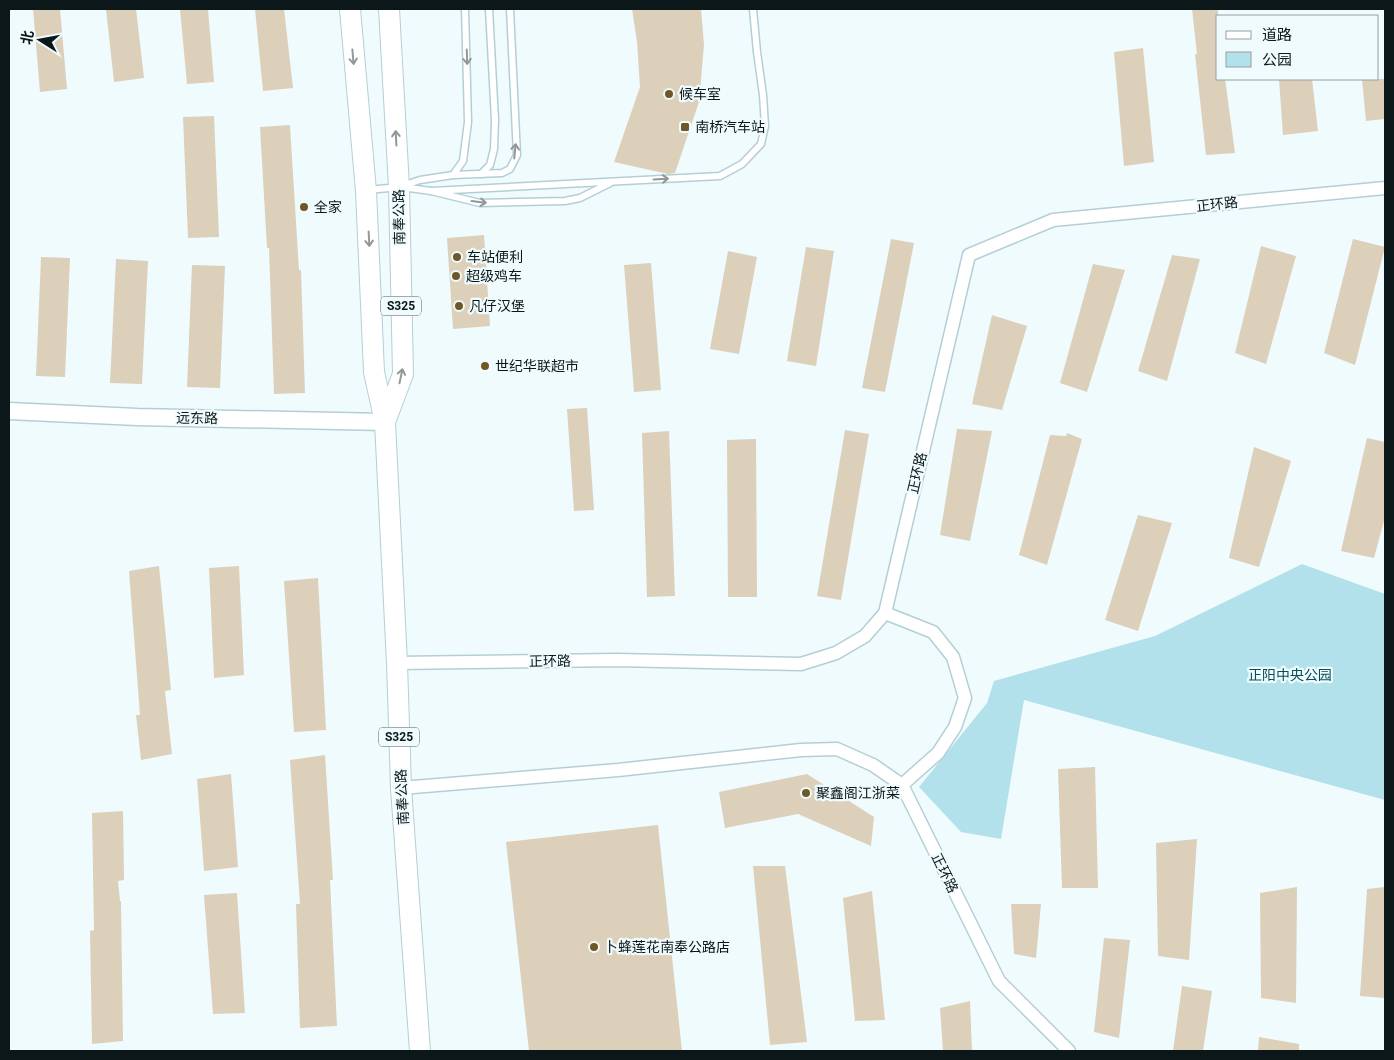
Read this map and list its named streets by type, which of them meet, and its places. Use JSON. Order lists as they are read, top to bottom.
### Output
{
  "streets": {
    "main road": ["南奉公路", "S325"],
    "street": ["正环路", "远东路"]
  },
  "crossings": [
    ["正环路", "南奉公路"],
    ["南奉公路", "远东路"]
  ],
  "parks": ["正阳中央公园"],
  "places": {
    "other": [
      "候车室",
      "全家",
      "车站便利",
      "超级鸡车",
      "凡仔汉堡",
      "世纪华联超市",
      "聚鑫阁江浙菜",
      "卜蜂莲花南奉公路店"
    ],
    "transit": ["南桥汽车站"]
  },
  "legend": ["道路", "公园"],
  "north": "left"
}
